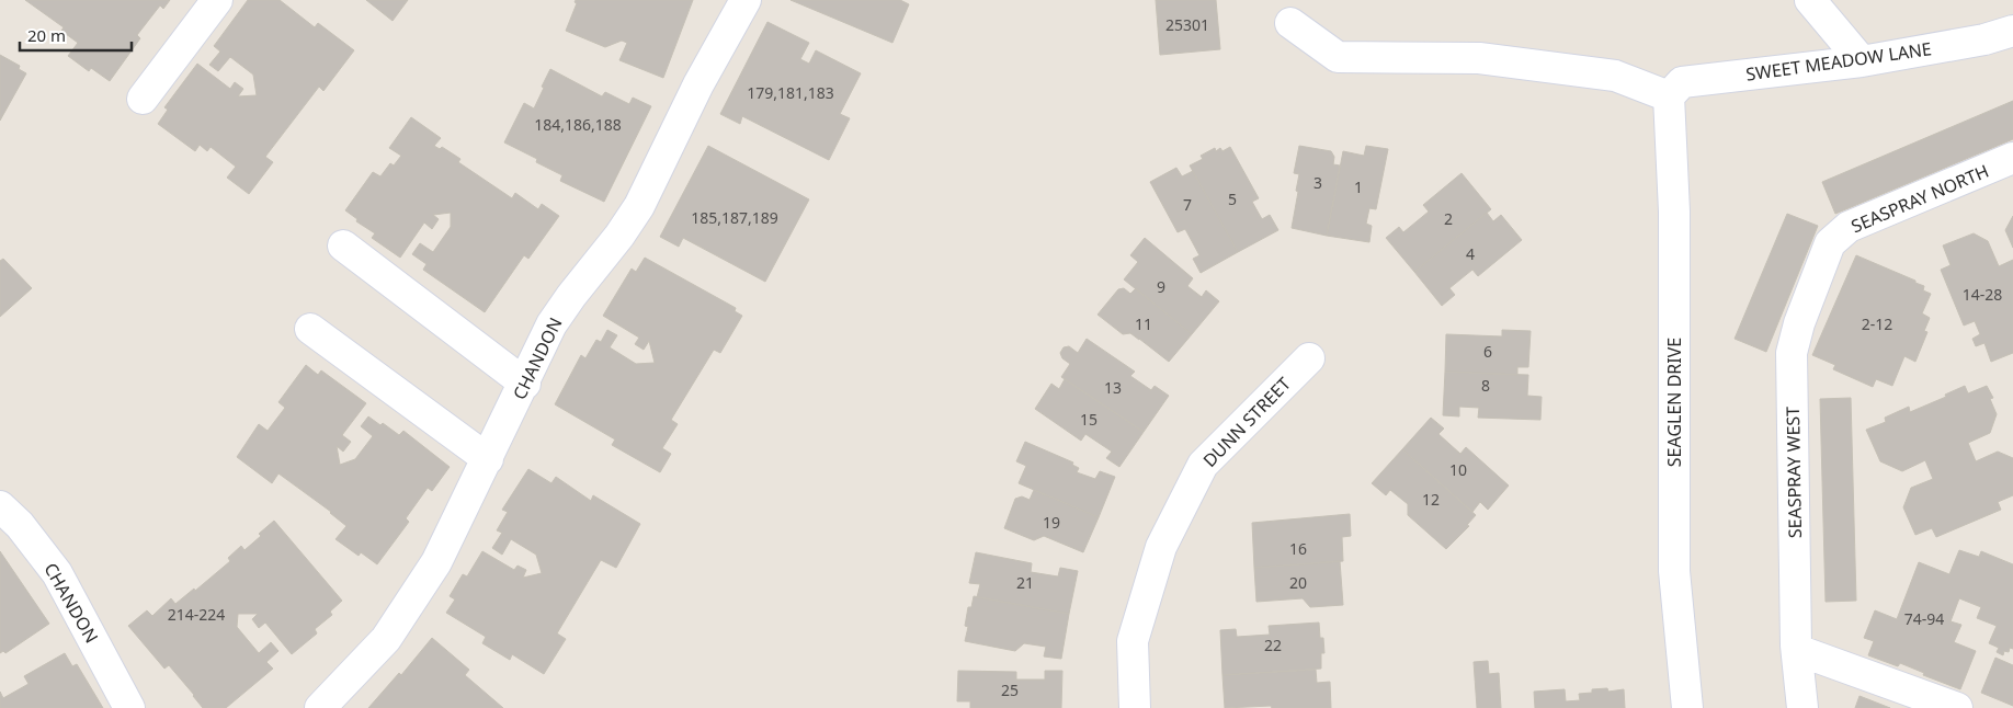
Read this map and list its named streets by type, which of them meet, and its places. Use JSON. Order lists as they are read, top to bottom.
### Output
{
  "streets": {
    "street": [
      "SWEET MEADOW LANE",
      "SEASPRAY NORTH",
      "CHANDON",
      "SEAGLEN DRIVE",
      "DUNN STREET",
      "SEASPRAY WEST"
    ]
  },
  "crossings": [
    ["SWEET MEADOW LANE", "SEAGLEN DRIVE"],
    ["SEASPRAY NORTH", "SEASPRAY WEST"]
  ],
  "house_numbers": [
    "25301",
    "179,181,183",
    "184,186,188",
    "3",
    "1",
    "5",
    "7",
    "185,187,189",
    "2",
    "4",
    "9",
    "14-28",
    "11",
    "2-12",
    "6",
    "8",
    "13",
    "15",
    "10",
    "12",
    "19",
    "16",
    "21",
    "20",
    "214-224",
    "74-94",
    "22",
    "25"
  ],
  "scale_bar": "20 m"
}
